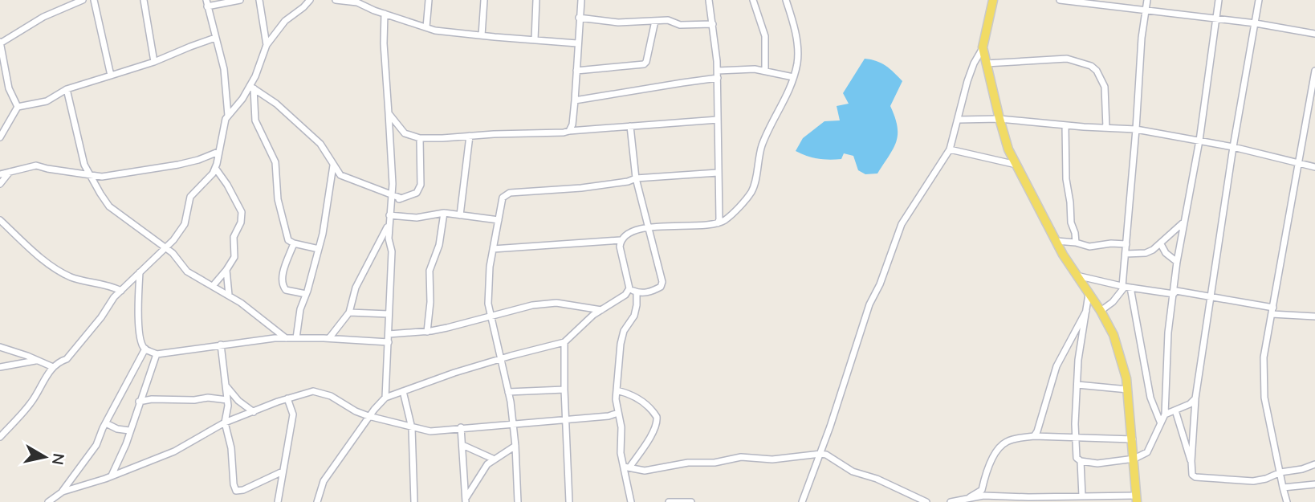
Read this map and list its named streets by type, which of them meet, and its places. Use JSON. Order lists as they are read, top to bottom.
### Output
{
  "north": "right"
}
